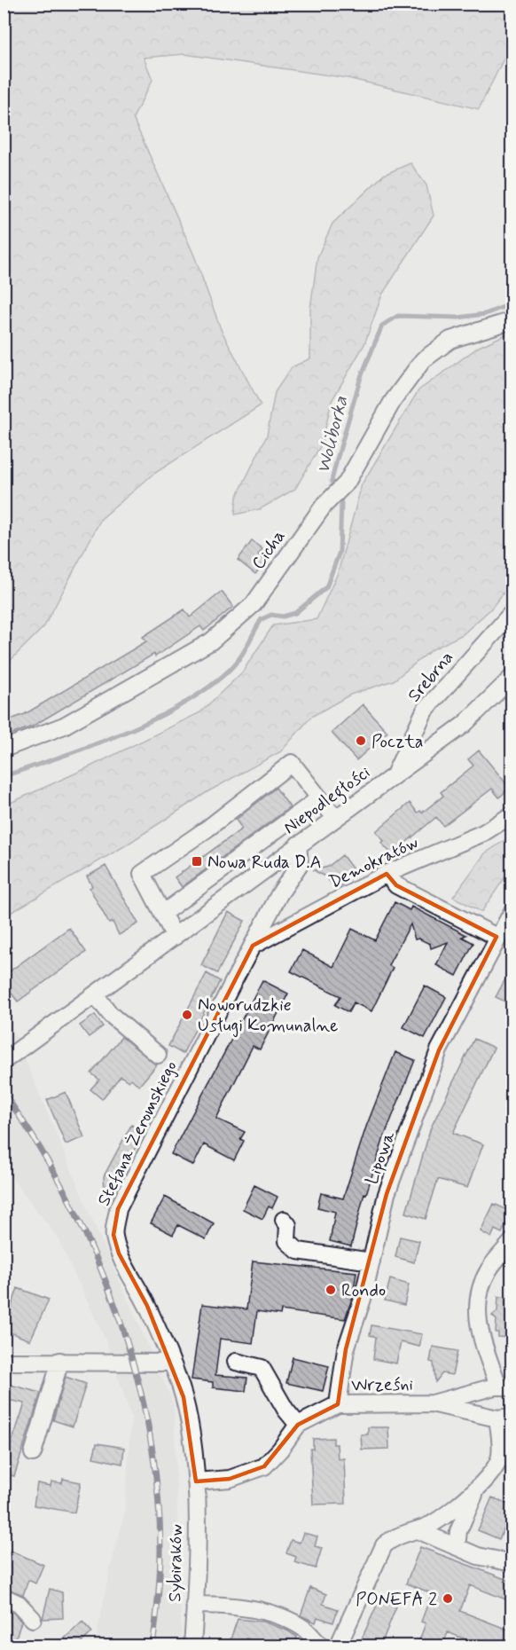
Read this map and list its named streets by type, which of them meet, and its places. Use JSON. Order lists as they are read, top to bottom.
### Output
{
  "streets": {
    "street": [
      "Cicha",
      "Srebrna",
      "Niepodległości",
      "Demokratów",
      "Stefana Żeromskiego",
      "Lipowa",
      "Wrześni",
      "Sybiraków"
    ]
  },
  "crossings": [
    ["Srebrna", "Niepodległości"],
    ["Niepodległości", "Stefana Żeromskiego"],
    ["Demokratów", "Stefana Żeromskiego"],
    ["Stefana Żeromskiego", "Wrześni"],
    ["Stefana Żeromskiego", "Sybiraków"],
    ["Lipowa", "Wrześni"],
    ["Wrześni", "Sybiraków"]
  ],
  "water": ["Woliborka"],
  "places": {
    "other": [
      "Poczta",
      "Noworudzkie Usługi Komunalne",
      "Rondo",
      "PONEFA 2"
    ],
    "transit": ["Nowa Ruda D.A"]
  }
}
